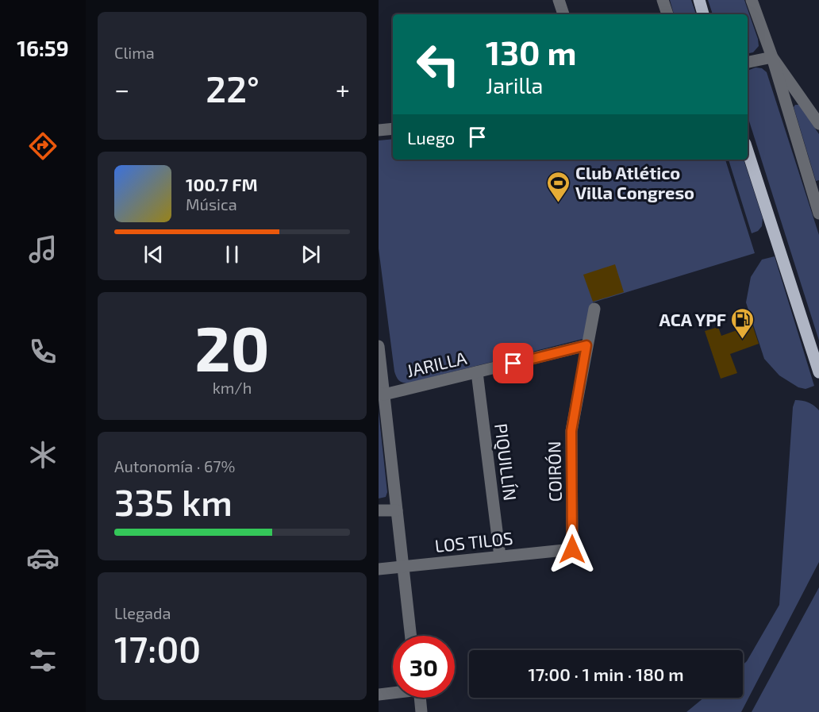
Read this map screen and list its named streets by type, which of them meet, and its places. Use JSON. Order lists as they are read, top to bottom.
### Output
{
  "streets": {
    "street": [
      "JARILLA",
      "PIQUILLÍN",
      "COIRÓN",
      "LOS TILOS"
    ]
  },
  "crossings": [
    ["JARILLA", "PIQUILLÍN"],
    ["JARILLA", "COIRÓN"],
    ["PIQUILLÍN", "LOS TILOS"],
    ["COIRÓN", "LOS TILOS"]
  ],
  "places": {
    "sports": ["Club Atlético Villa Congreso"],
    "fuel station": ["ACA YPF"]
  },
  "page": {
    "tabs": "16:59",
    "tile": [
      "Clima",
      ["20", "km/h"],
      ["Autonomía · 67%", "335 km"],
      ["Llegada", "17:00"]
    ],
    "turn": ["130 m", "Jarilla"],
    "heat": ["−", "22°", "+"],
    "then": "Luego",
    "song": ["100.7 FM", "Música"],
    "limit": "30",
    "trip": "17:00 · 1 min · 180 m"
  }
}
